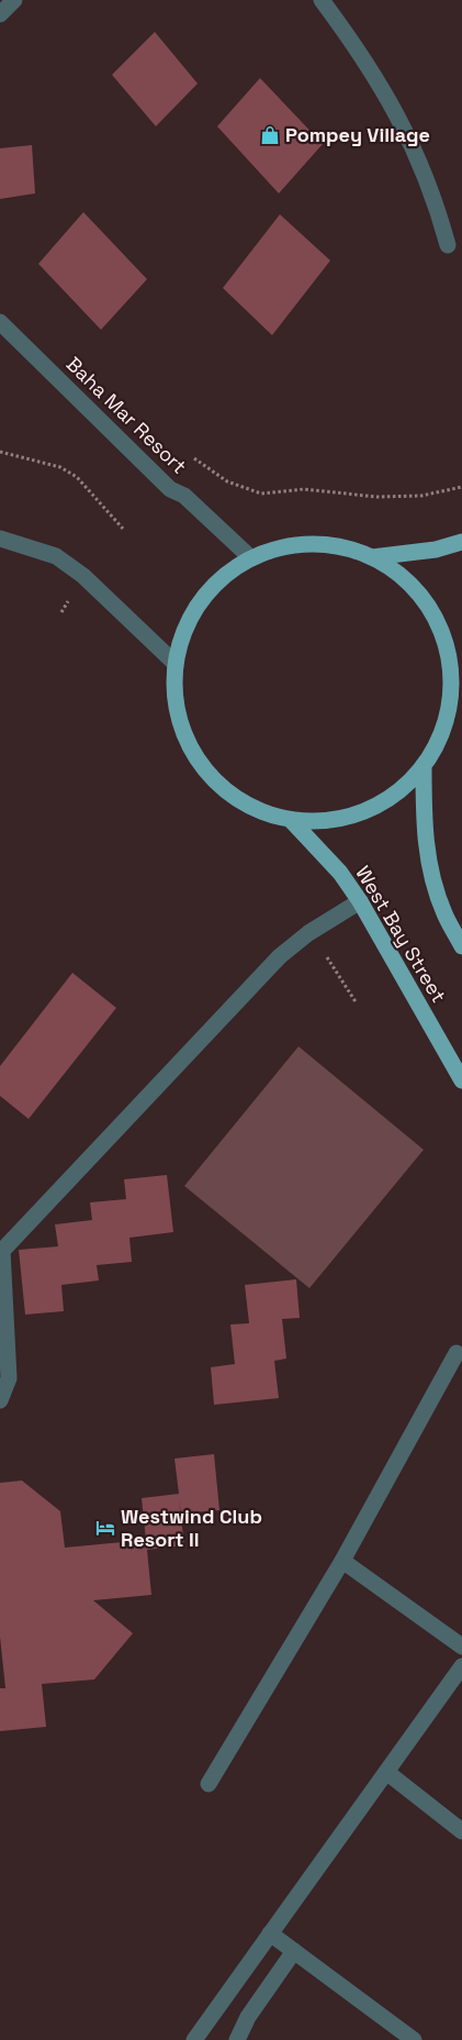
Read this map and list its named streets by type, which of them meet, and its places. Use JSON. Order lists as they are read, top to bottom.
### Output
{
  "streets": {
    "main road": ["West Bay Street"],
    "street": ["Baha Mar Resort"]
  },
  "places": {
    "shop": ["Pompey Village"],
    "hotel": ["Westwind Club Resort II"]
  }
}
